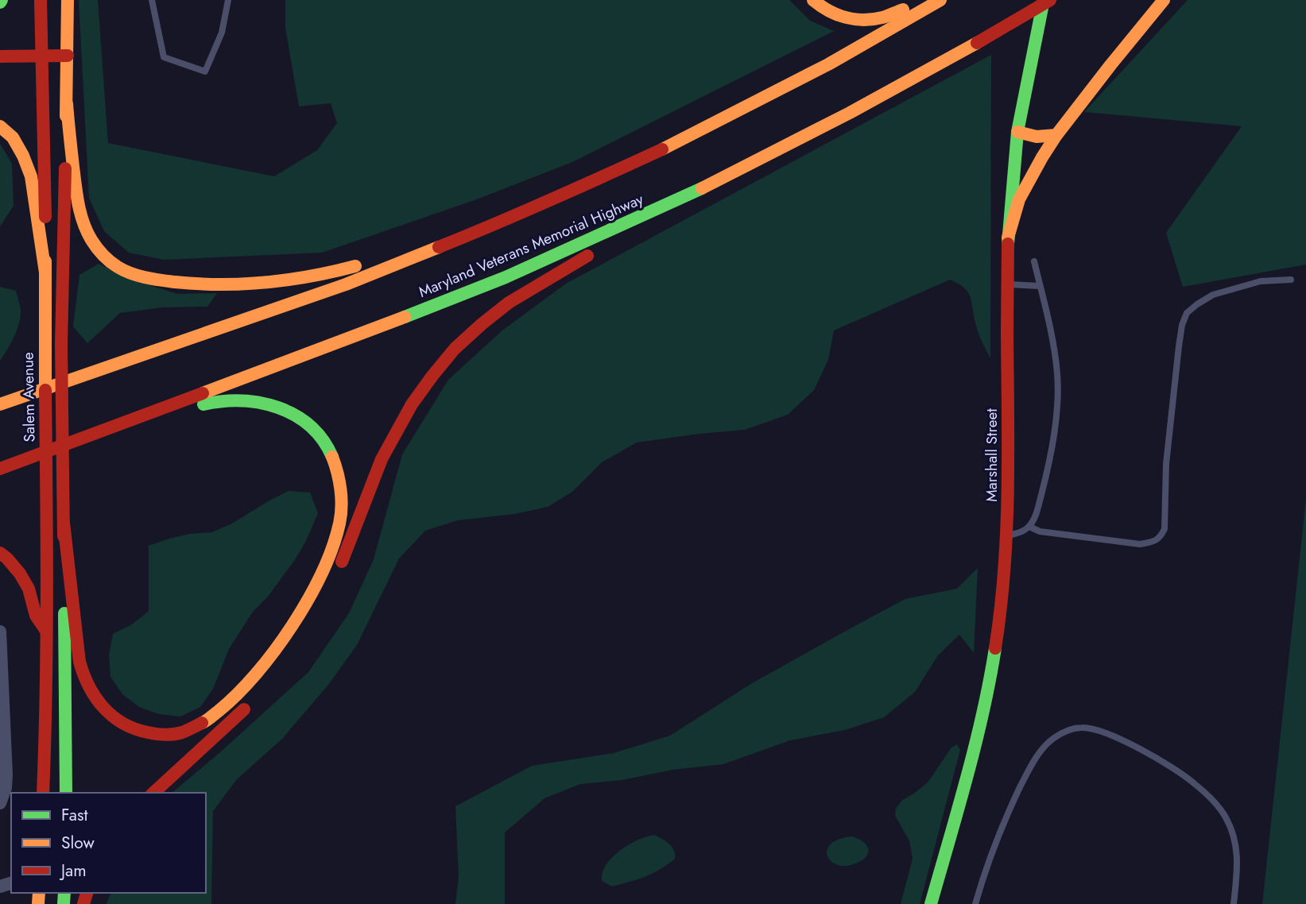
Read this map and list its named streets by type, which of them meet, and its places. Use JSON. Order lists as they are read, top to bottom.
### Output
{
  "streets": {
    "main road": ["Maryland Veterans Memorial Highway", "Salem Avenue", "Marshall Street"]
  },
  "legend": ["Fast", "Slow", "Jam"]
}
